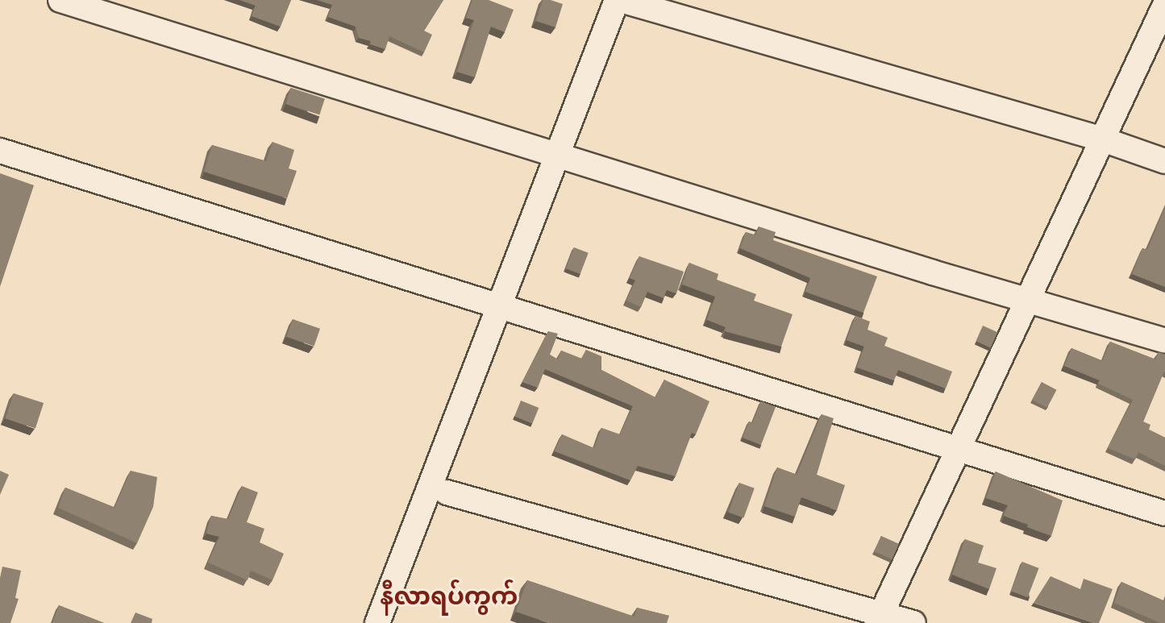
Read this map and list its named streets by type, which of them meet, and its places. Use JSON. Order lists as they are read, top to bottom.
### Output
{
  "districts": ["နီလာရပ်ကွက်"]
}
